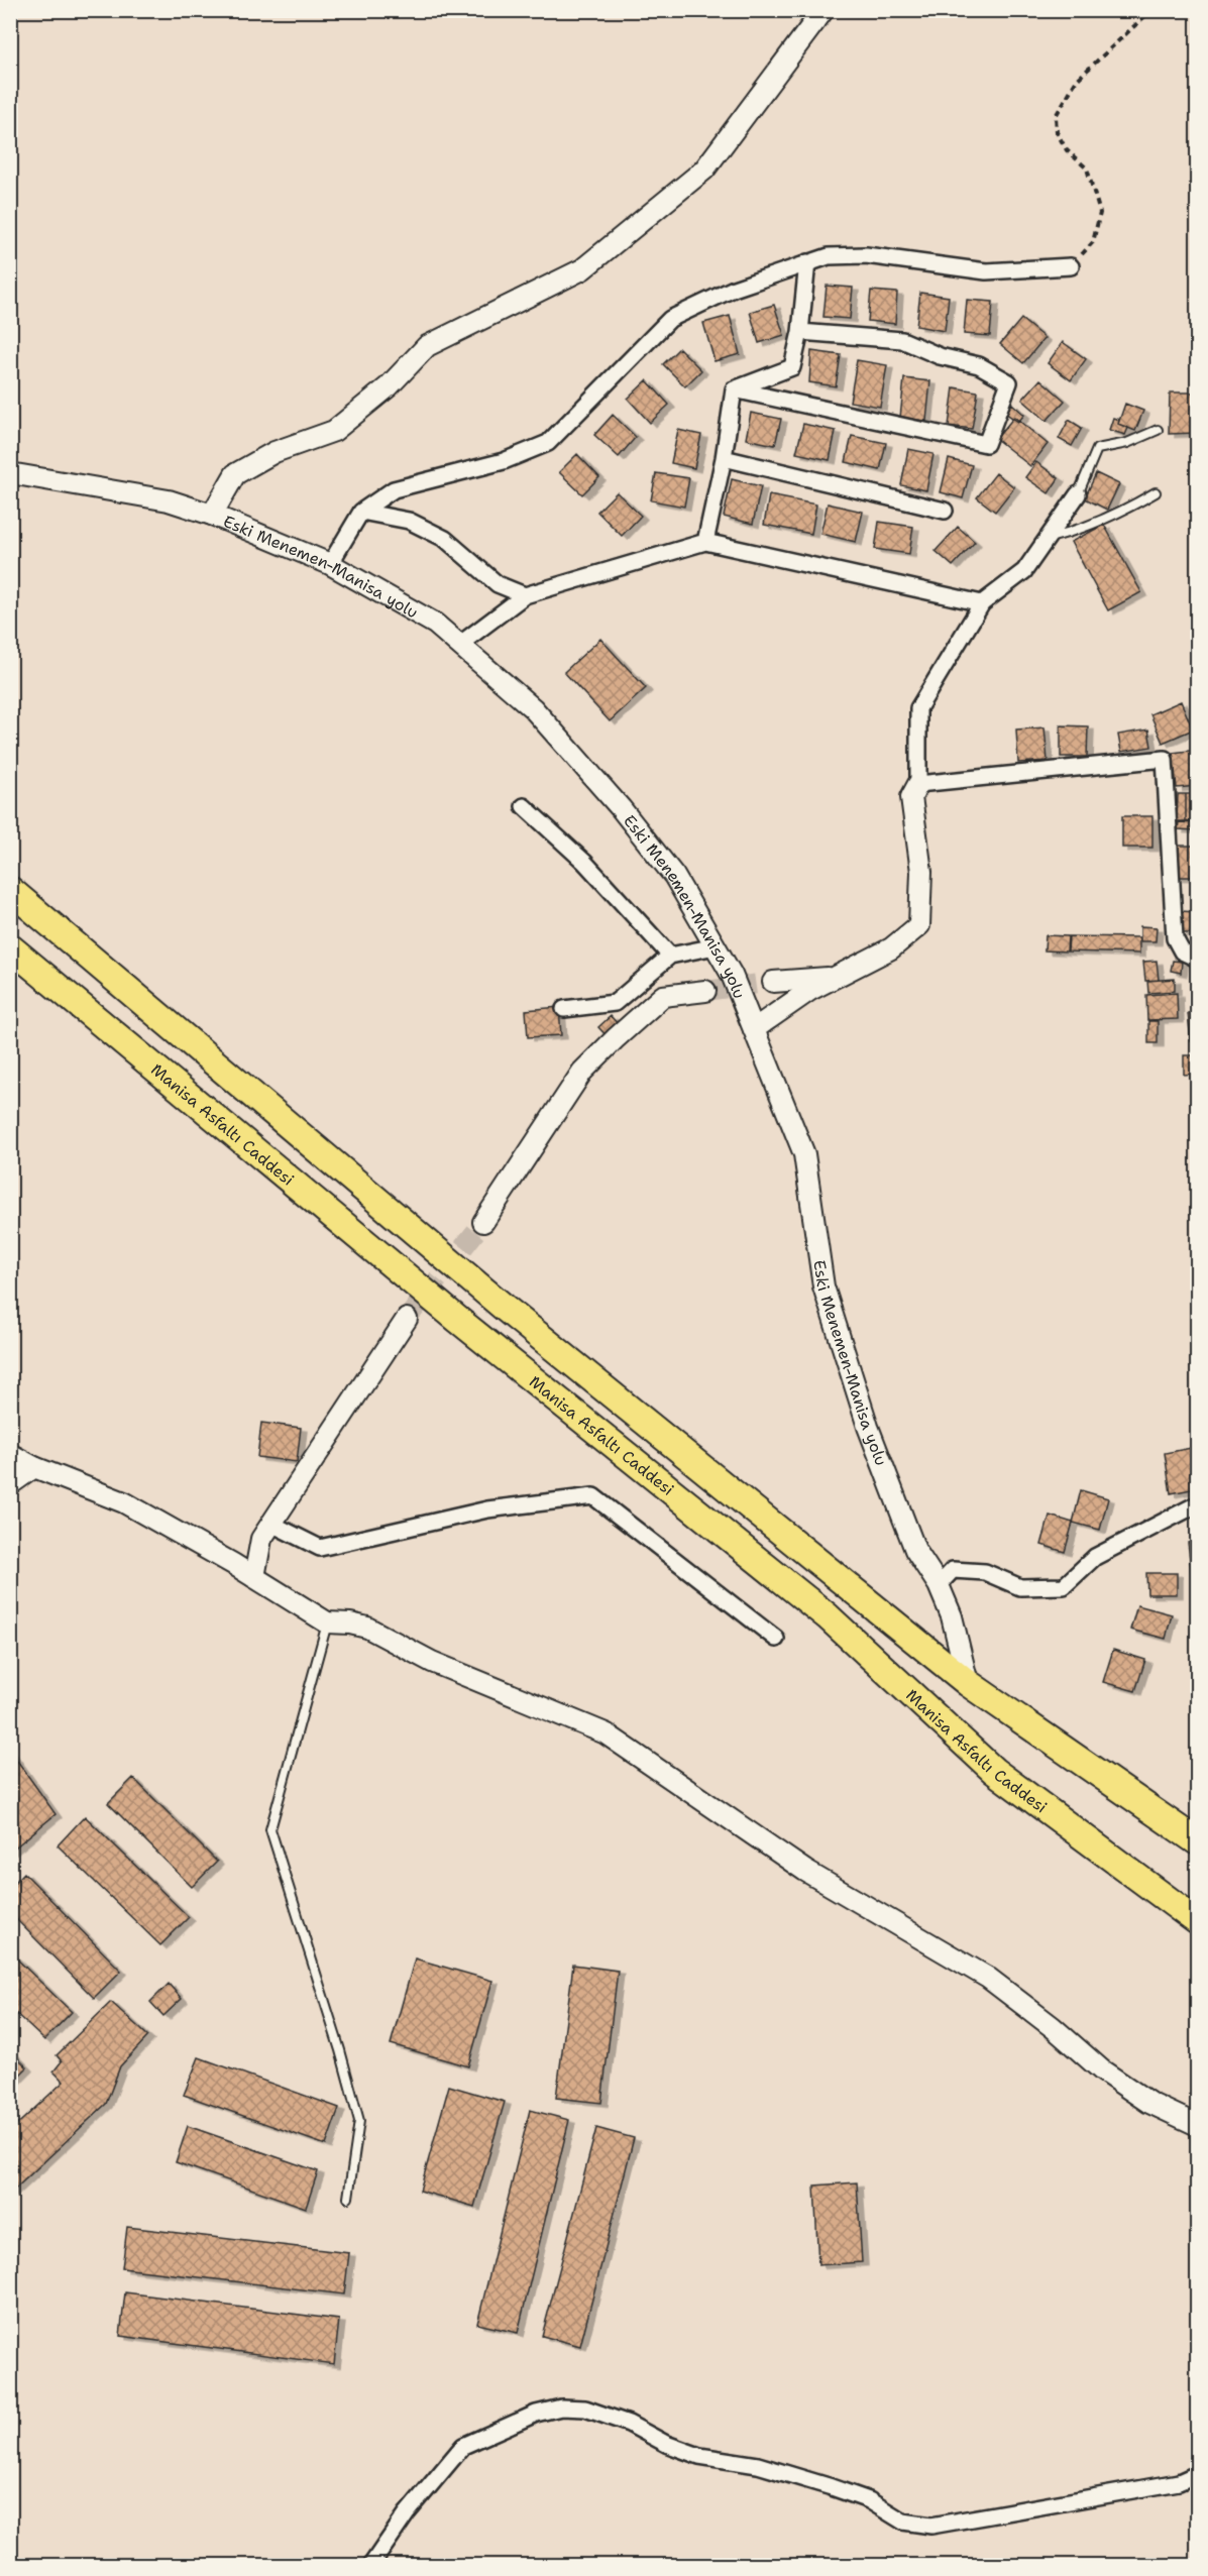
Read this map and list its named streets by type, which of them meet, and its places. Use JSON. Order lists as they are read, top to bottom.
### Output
{
  "streets": {
    "highway": ["Manisa Asfaltı Caddesi"],
    "street": ["Eski Menemen-Manisa yolu"]
  }
}
